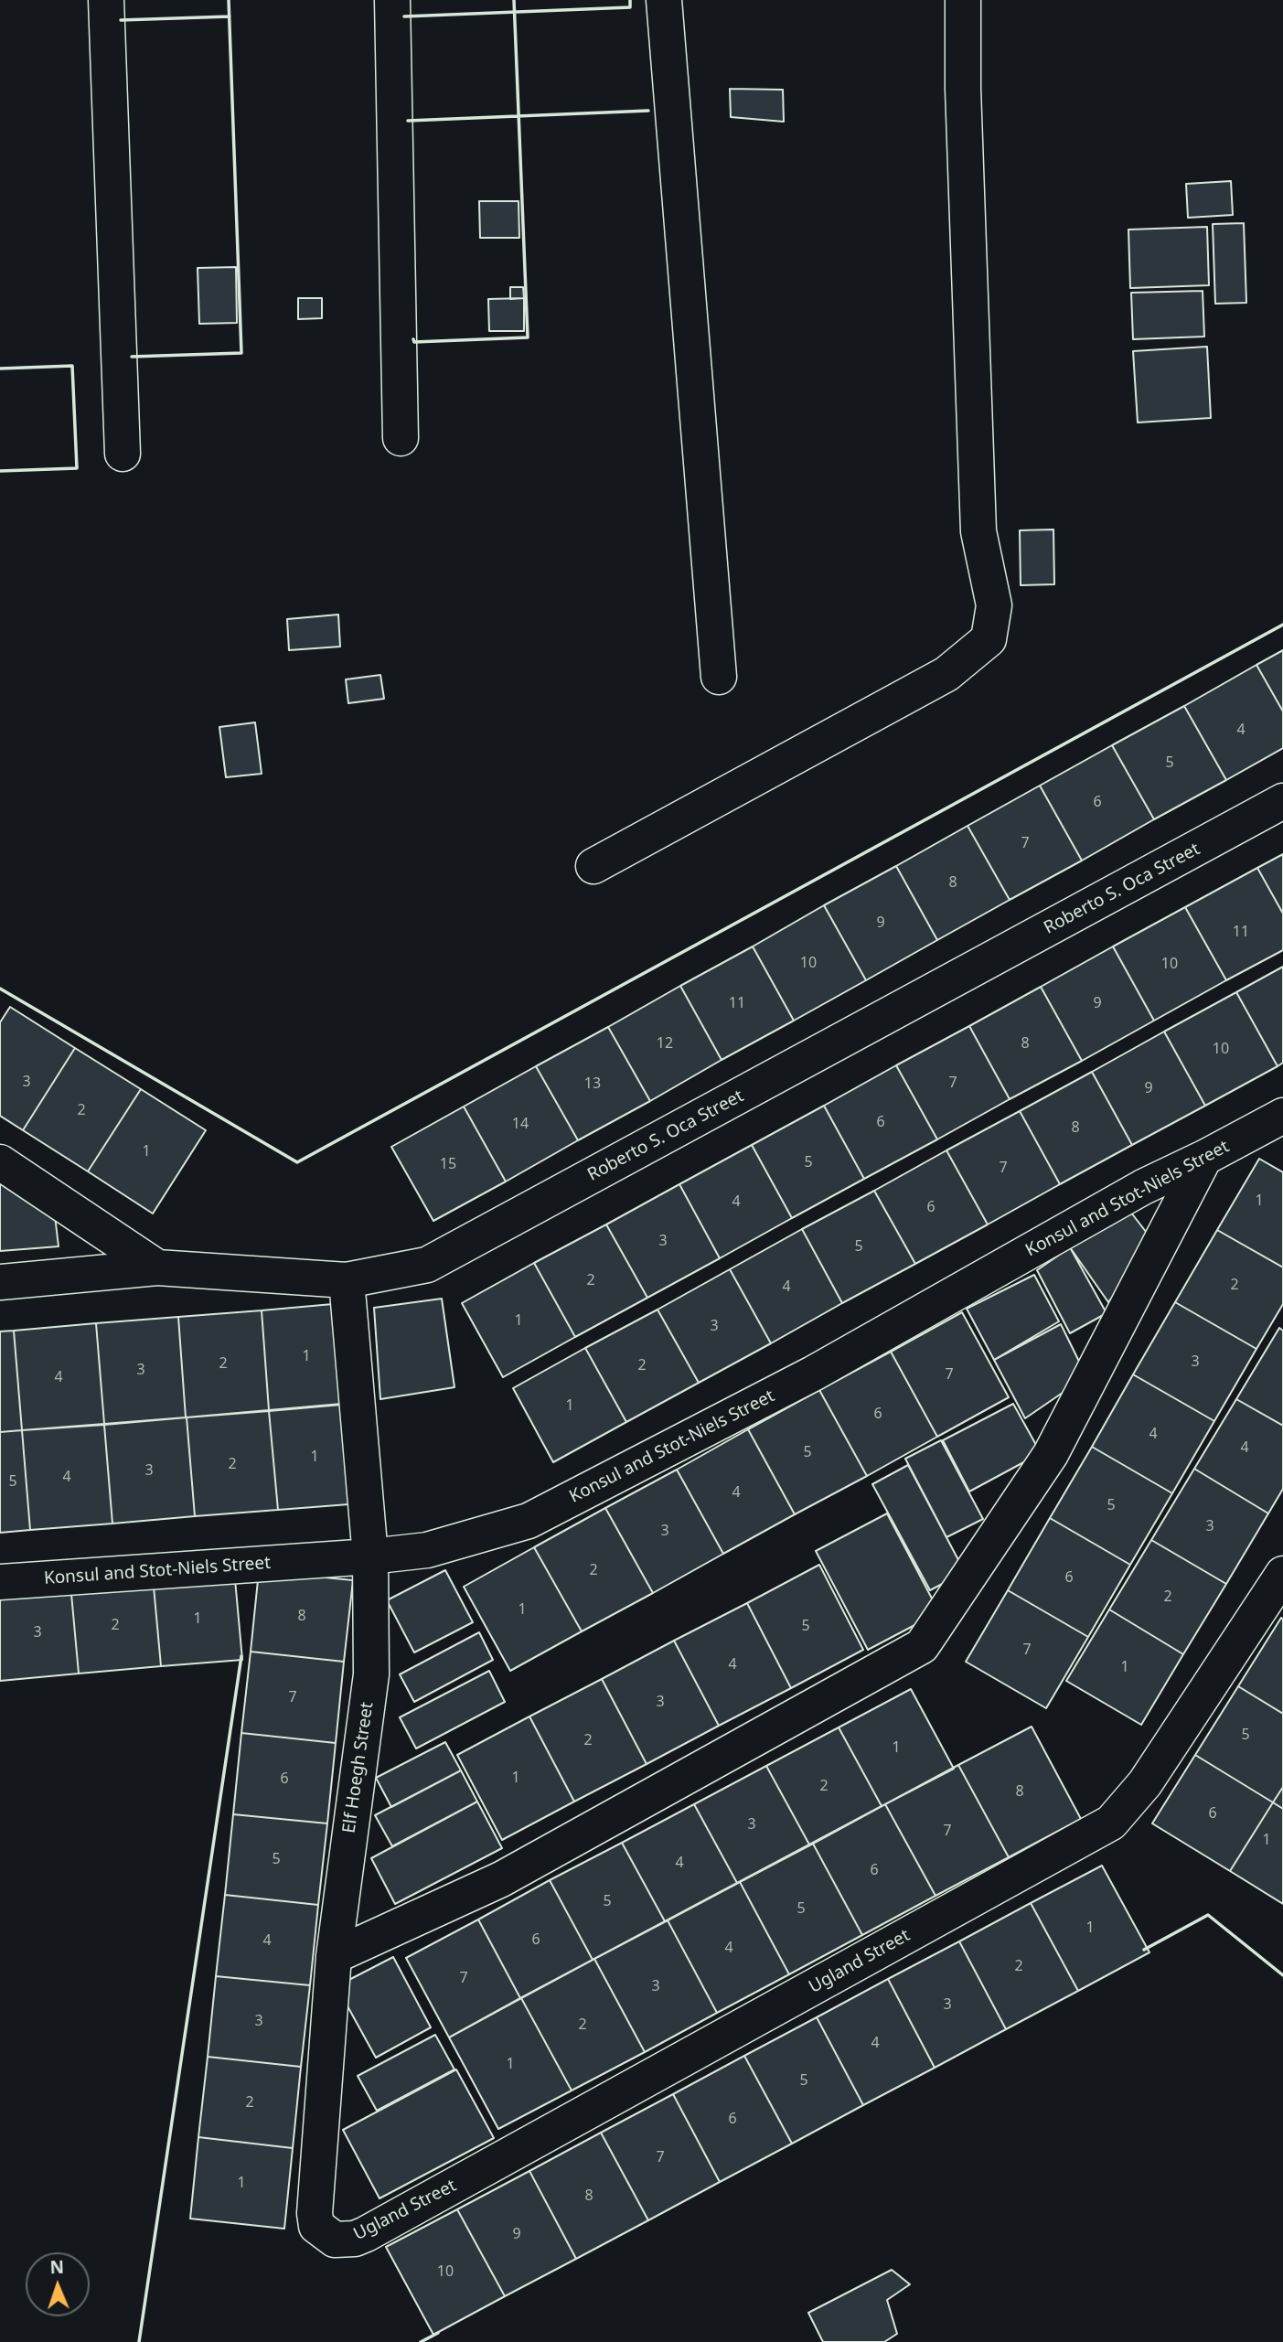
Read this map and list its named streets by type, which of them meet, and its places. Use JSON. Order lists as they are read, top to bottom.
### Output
{
  "streets": {
    "street": [
      "Roberto S. Oca Street",
      "Konsul and Stot-Niels Street",
      "Elf Hoegh Street",
      "Ugland Street"
    ]
  },
  "crossings": [
    ["Roberto S. Oca Street", "Elf Hoegh Street"],
    ["Konsul and Stot-Niels Street", "Elf Hoegh Street"],
    ["Elf Hoegh Street", "Ugland Street"]
  ],
  "house_numbers": [
    "4",
    "5",
    "6",
    "7",
    "8",
    "9",
    "11",
    "10",
    "10",
    "11",
    "9",
    "12",
    "8",
    "10",
    "3",
    "7",
    "13",
    "9",
    "2",
    "6",
    "14",
    "8",
    "1",
    "5",
    "15",
    "7",
    "1",
    "4",
    "6",
    "3",
    "5",
    "2",
    "2",
    "4",
    "1",
    "3",
    "1",
    "3",
    "2",
    "2",
    "3",
    "7",
    "4",
    "1",
    "6",
    "4",
    "4",
    "5",
    "1",
    "2",
    "3",
    "4",
    "5",
    "4",
    "5",
    "3",
    "3",
    "2",
    "6",
    "2",
    "1",
    "8",
    "1",
    "2",
    "5",
    "3",
    "7",
    "4",
    "1",
    "7",
    "3",
    "5",
    "2",
    "1",
    "1",
    "6",
    "2",
    "8",
    "6",
    "3",
    "7",
    "1",
    "5",
    "4",
    "6",
    "5",
    "5",
    "1",
    "6",
    "4",
    "4",
    "2",
    "7",
    "3",
    "3",
    "3",
    "2",
    "4",
    "1",
    "5",
    "2",
    "6",
    "7",
    "1",
    "8",
    "9",
    "10"
  ],
  "north": "top"
}
